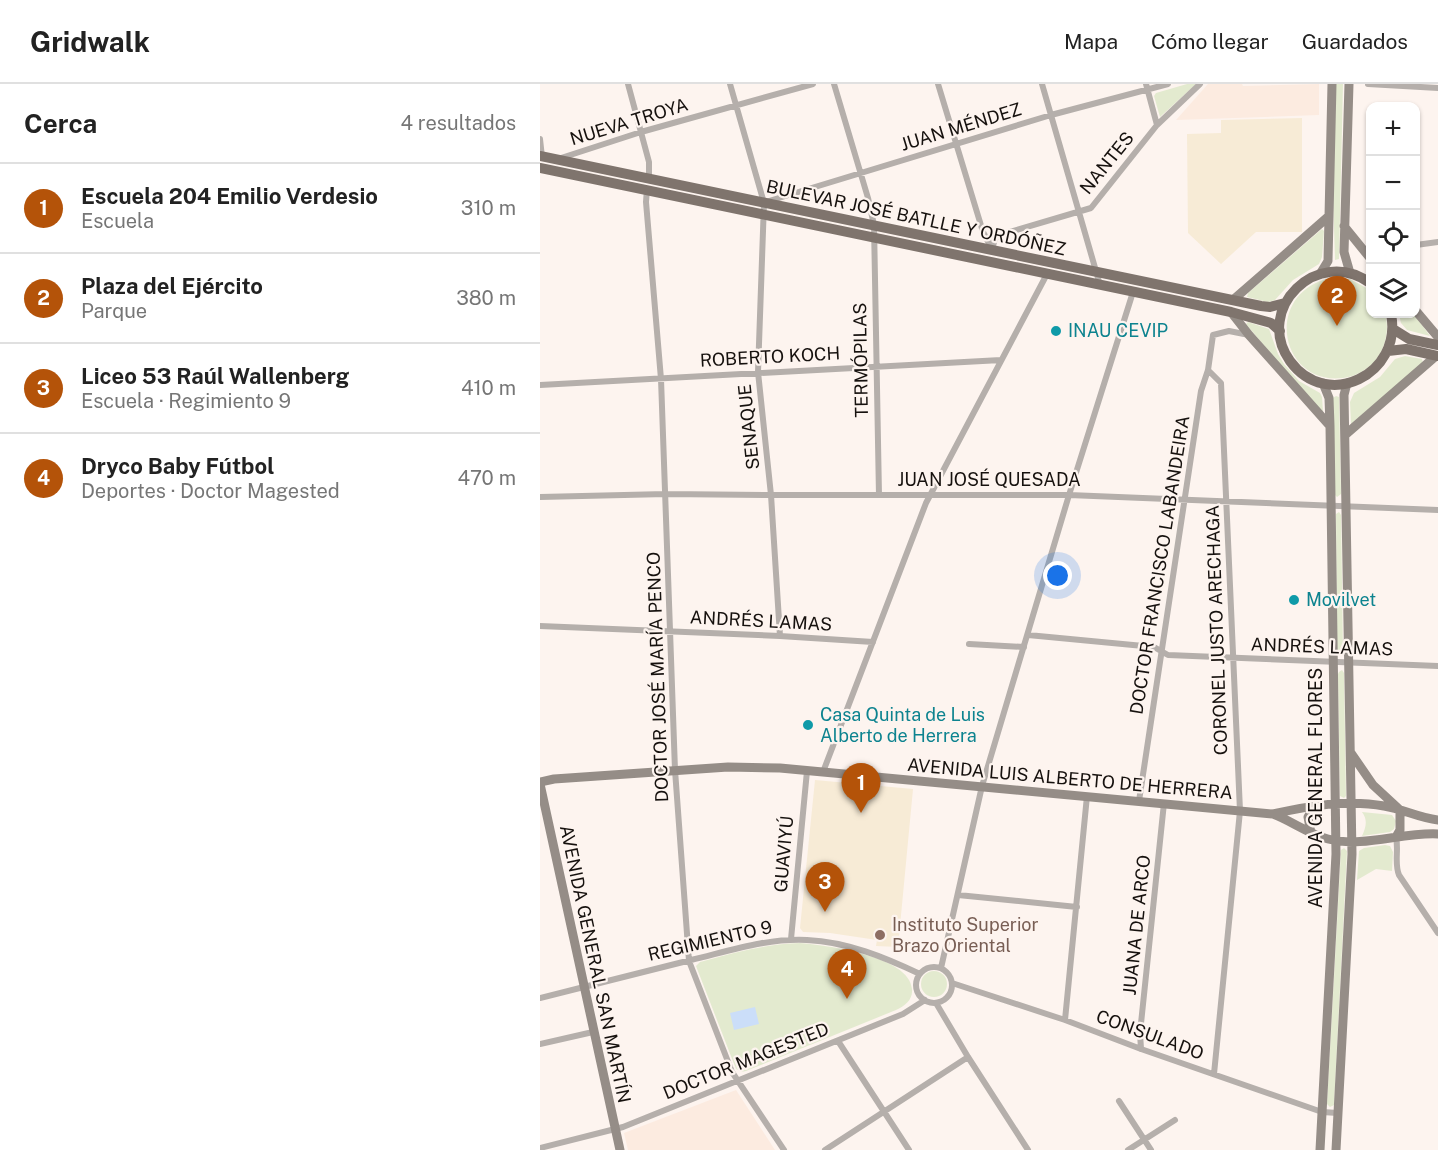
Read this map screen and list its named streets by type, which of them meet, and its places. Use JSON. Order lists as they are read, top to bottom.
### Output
{
  "streets": {
    "main road": [
      "BULEVAR JOSÉ BATLLE Y ORDÓÑEZ",
      "AVENIDA LUIS ALBERTO DE HERRERA",
      "AVENIDA GENERAL FLORES",
      "AVENIDA GENERAL SAN MARTÍN"
    ],
    "street": [
      "NUEVA TROYA",
      "JUAN MÉNDEZ",
      "NANTES",
      "ROBERTO KOCH",
      "TERMÓPILAS",
      "SENAQUE",
      "JUAN JOSÉ QUESADA",
      "DOCTOR FRANCISCO LABANDEIRA",
      "ANDRÉS LAMAS",
      "CORONEL JUSTO ARECHAGA",
      "DOCTOR JOSÉ MARÍA PENCO",
      "GUAVIYÚ",
      "JUANA DE ARCO",
      "REGIMIENTO 9",
      "CONSULADO",
      "DOCTOR MAGESTED"
    ]
  },
  "crossings": [
    ["NUEVA TROYA", "BULEVAR JOSÉ BATLLE Y ORDÓÑEZ"],
    ["NUEVA TROYA", "SENAQUE"],
    ["NUEVA TROYA", "DOCTOR JOSÉ MARÍA PENCO"],
    ["JUAN MÉNDEZ", "BULEVAR JOSÉ BATLLE Y ORDÓÑEZ"],
    ["JUAN MÉNDEZ", "TERMÓPILAS"],
    ["JUAN MÉNDEZ", "SENAQUE"],
    ["NANTES", "BULEVAR JOSÉ BATLLE Y ORDÓÑEZ"],
    ["BULEVAR JOSÉ BATLLE Y ORDÓÑEZ", "TERMÓPILAS"],
    ["BULEVAR JOSÉ BATLLE Y ORDÓÑEZ", "SENAQUE"],
    ["BULEVAR JOSÉ BATLLE Y ORDÓÑEZ", "DOCTOR JOSÉ MARÍA PENCO"],
    ["ROBERTO KOCH", "TERMÓPILAS"],
    ["ROBERTO KOCH", "SENAQUE"],
    ["ROBERTO KOCH", "DOCTOR JOSÉ MARÍA PENCO"],
    ["TERMÓPILAS", "JUAN JOSÉ QUESADA"],
    ["SENAQUE", "JUAN JOSÉ QUESADA"],
    ["SENAQUE", "ANDRÉS LAMAS"],
    ["JUAN JOSÉ QUESADA", "DOCTOR FRANCISCO LABANDEIRA"],
    ["JUAN JOSÉ QUESADA", "CORONEL JUSTO ARECHAGA"],
    ["JUAN JOSÉ QUESADA", "DOCTOR JOSÉ MARÍA PENCO"],
    ["JUAN JOSÉ QUESADA", "AVENIDA GENERAL FLORES"],
    ["DOCTOR FRANCISCO LABANDEIRA", "ANDRÉS LAMAS"],
    ["DOCTOR FRANCISCO LABANDEIRA", "CORONEL JUSTO ARECHAGA"],
    ["DOCTOR FRANCISCO LABANDEIRA", "AVENIDA LUIS ALBERTO DE HERRERA"],
    ["ANDRÉS LAMAS", "CORONEL JUSTO ARECHAGA"],
    ["ANDRÉS LAMAS", "DOCTOR JOSÉ MARÍA PENCO"],
    ["ANDRÉS LAMAS", "AVENIDA GENERAL FLORES"],
    ["CORONEL JUSTO ARECHAGA", "AVENIDA LUIS ALBERTO DE HERRERA"],
    ["CORONEL JUSTO ARECHAGA", "CONSULADO"],
    ["DOCTOR JOSÉ MARÍA PENCO", "AVENIDA LUIS ALBERTO DE HERRERA"],
    ["DOCTOR JOSÉ MARÍA PENCO", "REGIMIENTO 9"],
    ["DOCTOR JOSÉ MARÍA PENCO", "DOCTOR MAGESTED"],
    ["AVENIDA LUIS ALBERTO DE HERRERA", "AVENIDA GENERAL FLORES"],
    ["AVENIDA LUIS ALBERTO DE HERRERA", "GUAVIYÚ"],
    ["AVENIDA LUIS ALBERTO DE HERRERA", "JUANA DE ARCO"],
    ["AVENIDA LUIS ALBERTO DE HERRERA", "AVENIDA GENERAL SAN MARTÍN"],
    ["AVENIDA GENERAL FLORES", "CONSULADO"],
    ["GUAVIYÚ", "REGIMIENTO 9"],
    ["JUANA DE ARCO", "CONSULADO"],
    ["REGIMIENTO 9", "AVENIDA GENERAL SAN MARTÍN"],
    ["REGIMIENTO 9", "CONSULADO"],
    ["REGIMIENTO 9", "DOCTOR MAGESTED"],
    ["AVENIDA GENERAL SAN MARTÍN", "DOCTOR MAGESTED"],
    ["CONSULADO", "DOCTOR MAGESTED"]
  ],
  "places": [
    "INAU CEVIP",
    "Movilvet",
    "Casa Quinta de Luis Alberto de Herrera",
    "Instituto Superior Brazo Oriental"
  ],
  "page": {
    "header": "Gridwalk",
    "nav": ["Mapa", "Cómo llegar", "Guardados"],
    "heading": ["Cerca", "4 resultados"],
    "map_buttons": ["+", "−"],
    "list": [
      {
        "mark": "1",
        "name": "Escuela 204 Emilio Verdesio",
        "note": "Escuela",
        "value": "310 m"
      },
      {
        "mark": "2",
        "name": "Plaza del Ejército",
        "note": "Parque",
        "value": "380 m"
      },
      {
        "mark": "3",
        "name": "Liceo 53 Raúl Wallenberg",
        "note": "Escuela · Regimiento 9",
        "value": "410 m"
      },
      {
        "mark": "4",
        "name": "Dryco Baby Fútbol",
        "note": "Deportes · Doctor Magested",
        "value": "470 m"
      }
    ],
    "pins": [
      "2",
      "1",
      "3",
      "4"
    ]
  }
}
